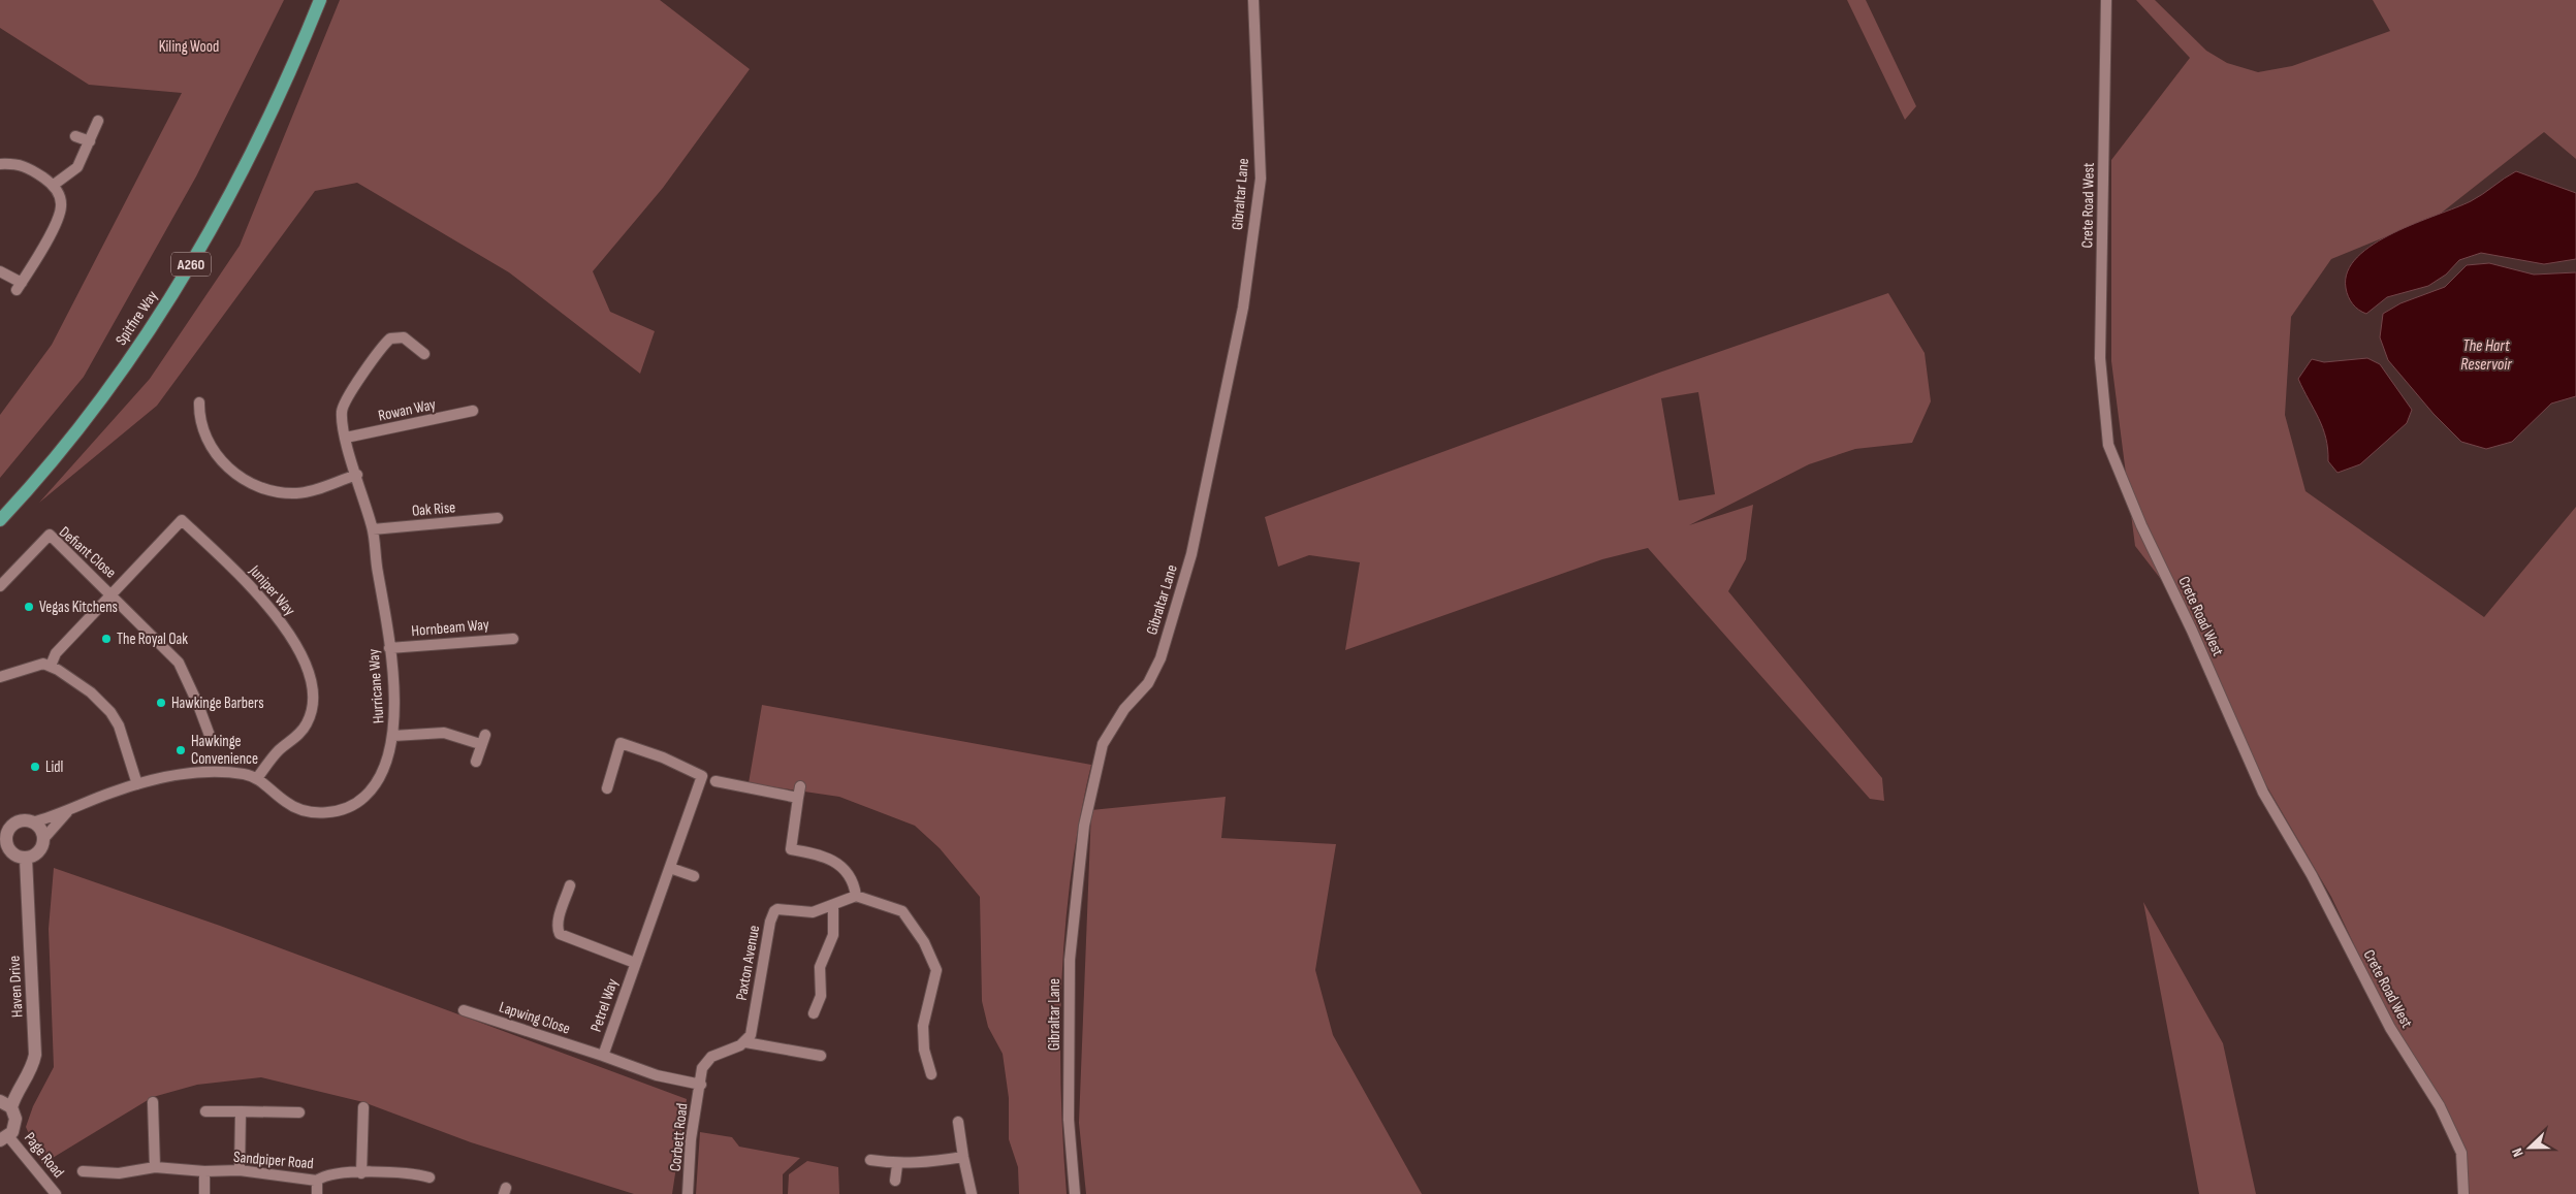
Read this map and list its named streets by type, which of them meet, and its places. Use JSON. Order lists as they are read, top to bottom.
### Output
{
  "streets": {
    "main road": ["A260", "Spitfire Way"],
    "street": [
      "Gibraltar Lane",
      "Crete Road West",
      "Rowan Way",
      "Oak Rise",
      "Defiant Close",
      "Juniper Way",
      "Hornbeam Way",
      "Hurricane Way",
      "Paxton Avenue",
      "Haven Drive",
      "Petrel Way",
      "Lapwing Close",
      "Corbett Road",
      "Page Road",
      "Sandpiper Road"
    ]
  },
  "crossings": [
    ["Rowan Way", "Hurricane Way"],
    ["Oak Rise", "Hurricane Way"],
    ["Defiant Close", "Juniper Way"],
    ["Juniper Way", "Hurricane Way"],
    ["Hornbeam Way", "Hurricane Way"],
    ["Hurricane Way", "Haven Drive"],
    ["Haven Drive", "Page Road"],
    ["Petrel Way", "Lapwing Close"],
    ["Petrel Way", "Corbett Road"]
  ],
  "water": ["The Hart Reservoir"],
  "parks": ["Kiling Wood"],
  "places": [
    "Vegas Kitchens",
    "The Royal Oak",
    "Hawkinge Barbers",
    "Hawkinge Convenience",
    "Lidl"
  ],
  "north": "left"
}
